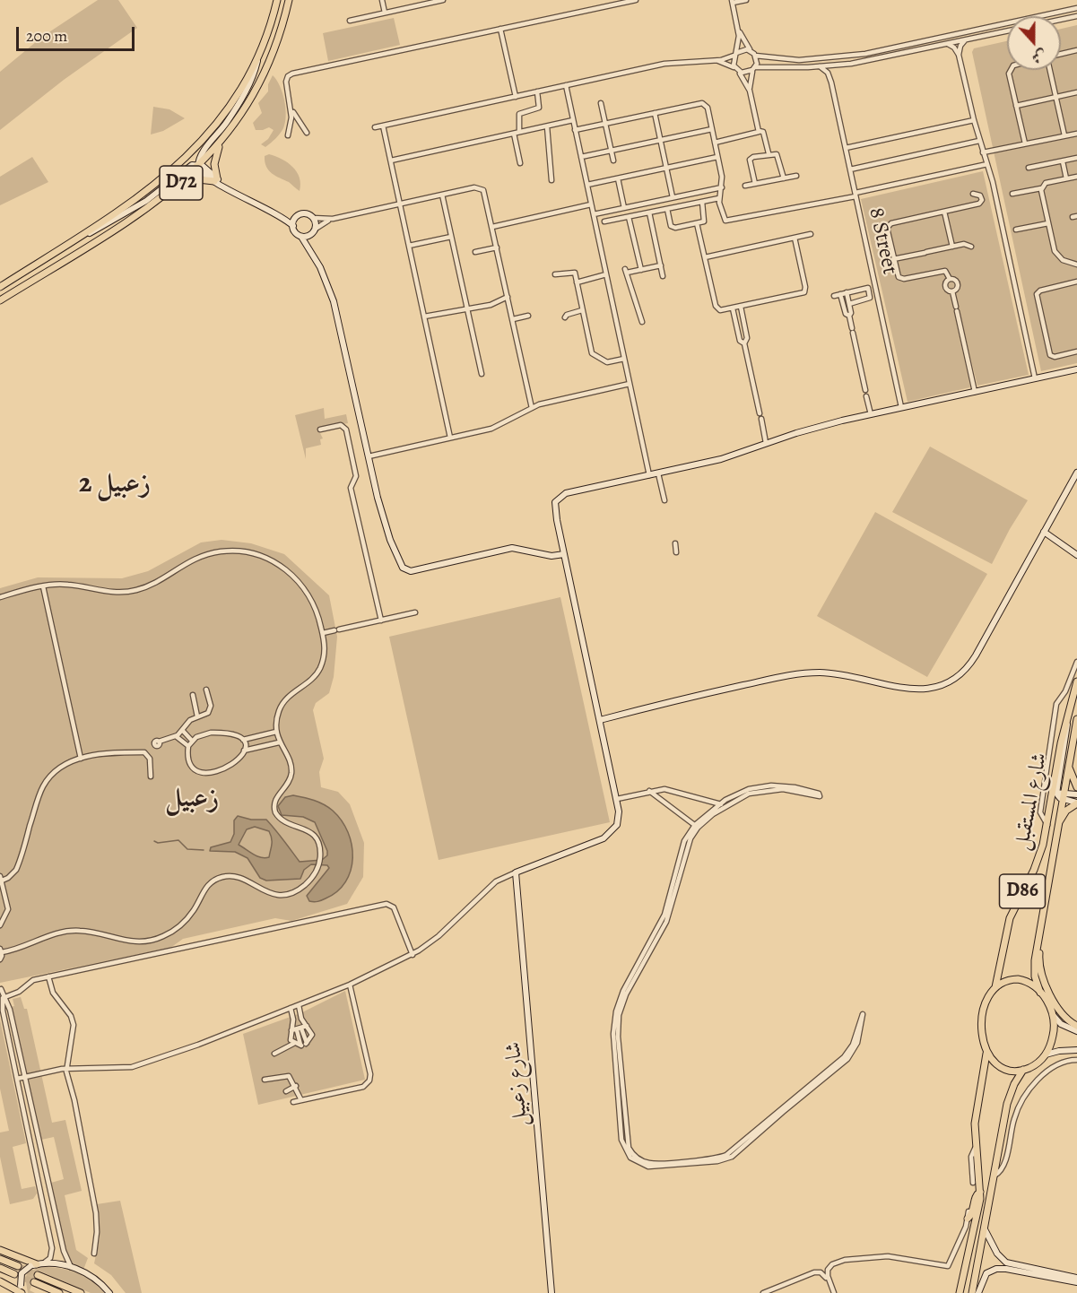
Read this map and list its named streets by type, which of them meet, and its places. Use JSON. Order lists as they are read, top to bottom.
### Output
{
  "streets": {
    "main road": ["D72", "شارع المستقبل", "D86"],
    "street": ["8 Street", "شارع زعبيل"]
  },
  "districts": ["زعبيل 2", "زعبيل"],
  "scale_bar": "200 m",
  "north": "bottom"
}
